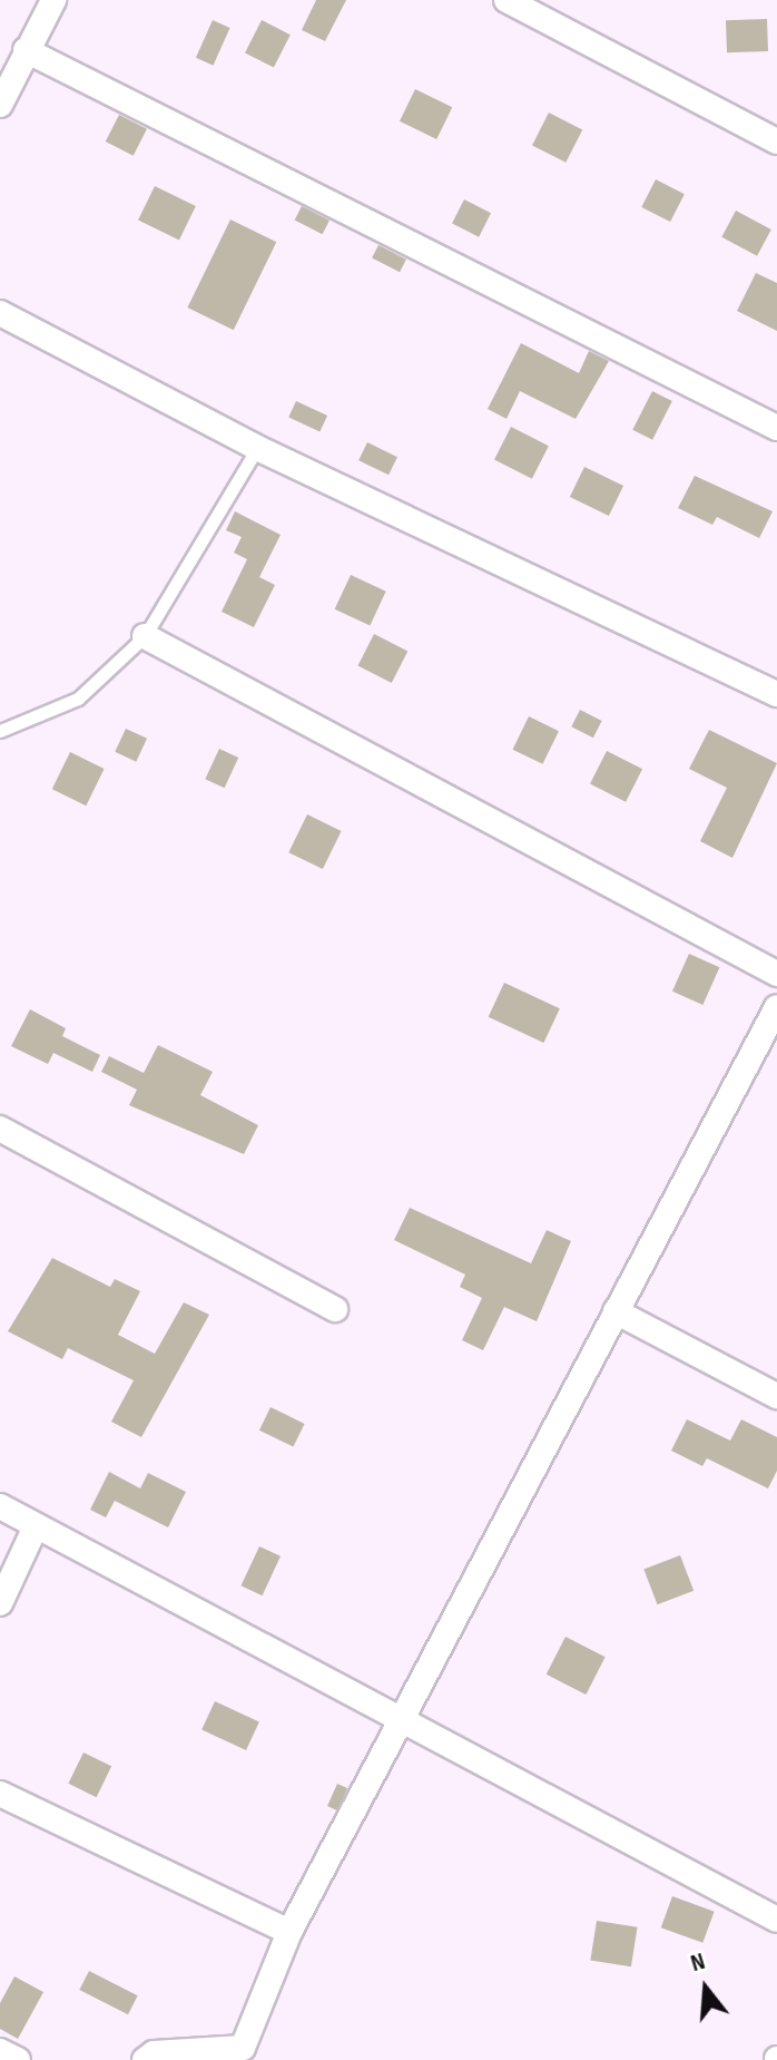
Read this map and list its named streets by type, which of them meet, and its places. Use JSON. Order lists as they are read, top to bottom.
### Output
{
  "north": "top"
}
